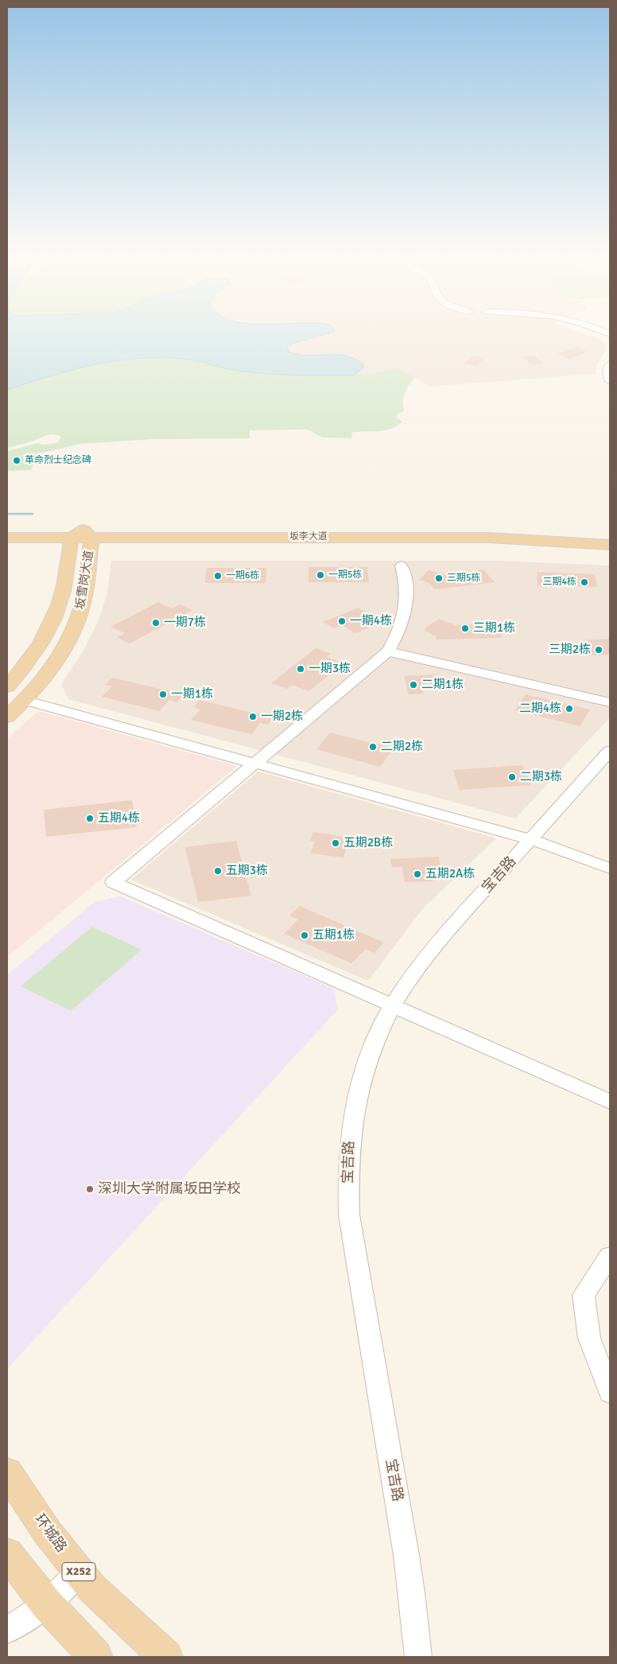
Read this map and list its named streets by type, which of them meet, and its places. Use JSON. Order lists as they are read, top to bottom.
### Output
{
  "streets": {
    "main road": [
      "坂李大道",
      "坂雪岗大道",
      "环城路",
      "X252"
    ],
    "street": ["宝吉路"]
  },
  "crossings": [
    ["坂李大道", "坂雪岗大道"]
  ],
  "places": [
    "革命烈士纪念碑",
    "一期5栋",
    "一期6栋",
    "三期5栋",
    "三期4栋",
    "一期4栋",
    "一期7栋",
    "三期1栋",
    "三期2栋",
    "一期3栋",
    "二期1栋",
    "一期1栋",
    "二期4栋",
    "一期2栋",
    "二期2栋",
    "二期3栋",
    "五期4栋",
    "五期2B栋",
    "五期3栋",
    "五期2A栋",
    "五期1栋",
    "深圳大学附属坂田学校"
  ]
}
